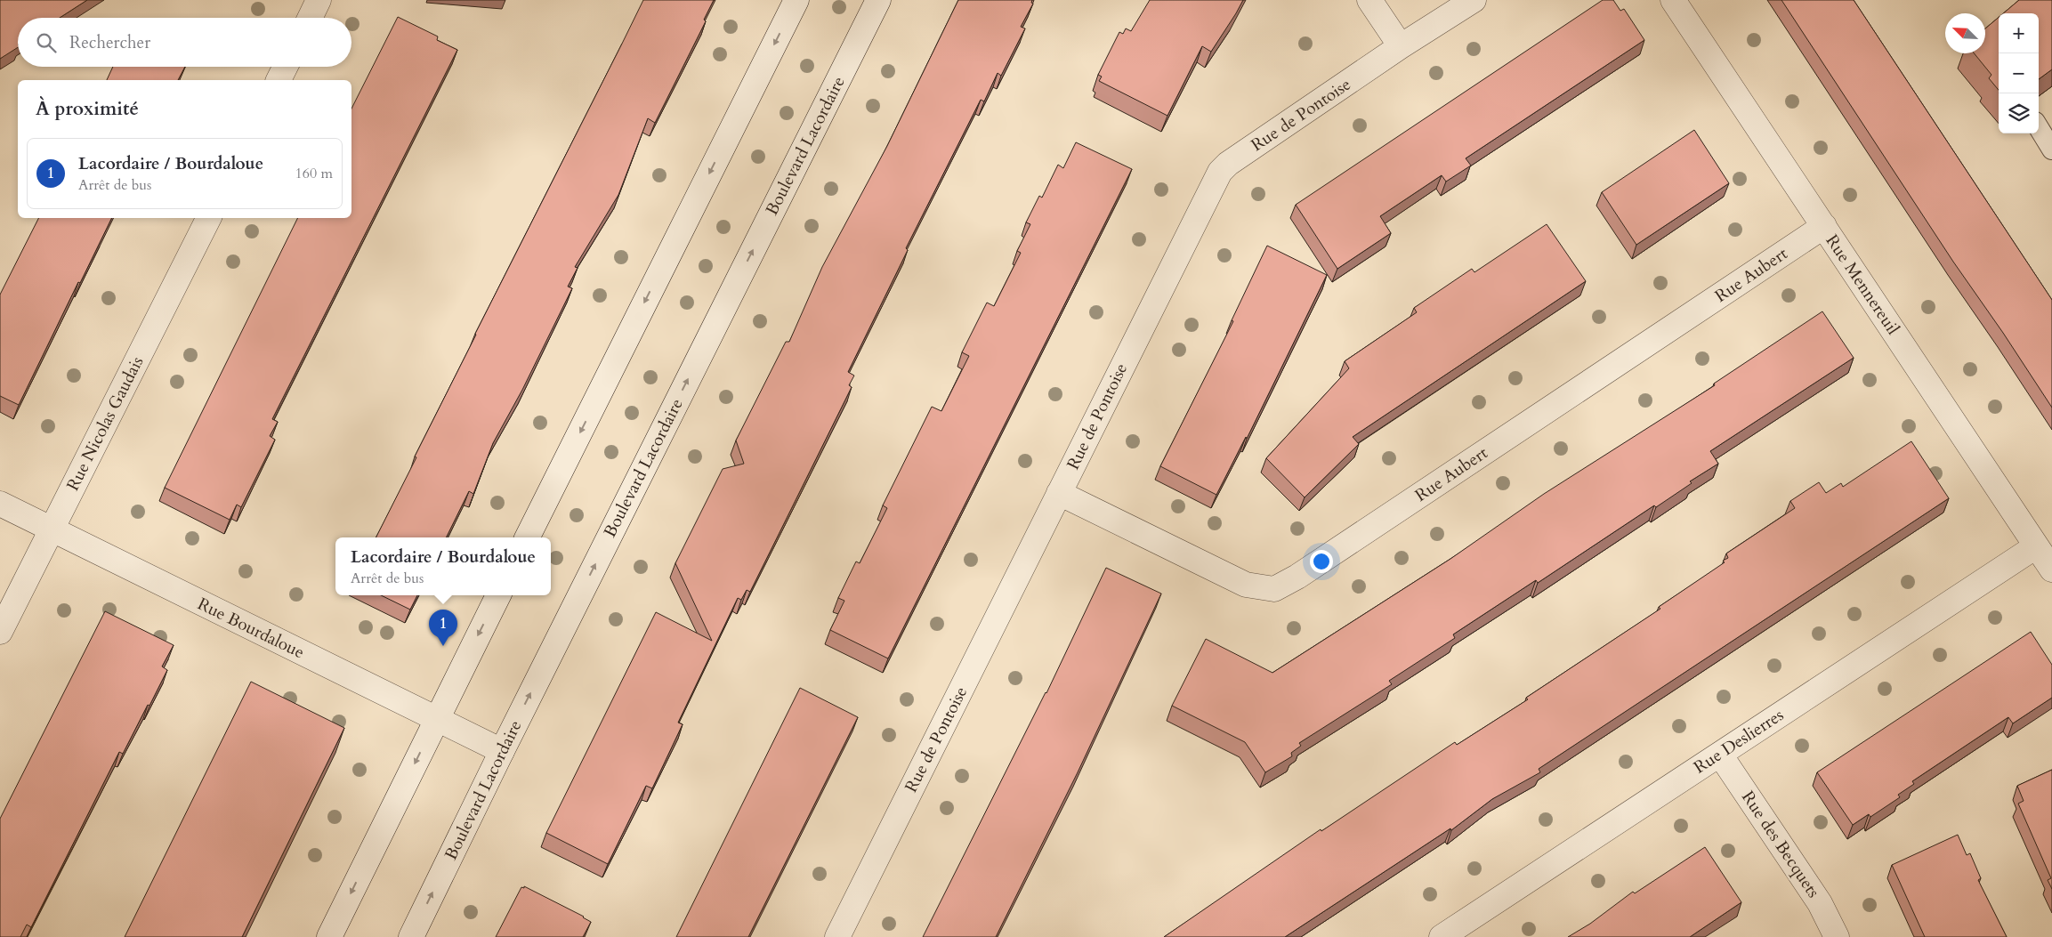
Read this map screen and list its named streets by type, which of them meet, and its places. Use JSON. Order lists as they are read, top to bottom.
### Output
{
  "streets": {
    "street": [
      "Rue de Pontoise",
      "Boulevard Lacordaire",
      "Rue Aubert",
      "Rue Mennereuil",
      "Rue Nicolas Gaudais",
      "Rue Bourdaloue",
      "Rue Deslierres",
      "Rue des Becquets"
    ]
  },
  "crossings": [
    ["Rue de Pontoise", "Rue Aubert"],
    ["Boulevard Lacordaire", "Rue Bourdaloue"],
    ["Rue Aubert", "Rue Mennereuil"],
    ["Rue Mennereuil", "Rue Deslierres"],
    ["Rue Nicolas Gaudais", "Rue Bourdaloue"],
    ["Rue Deslierres", "Rue des Becquets"]
  ],
  "north": "top left",
  "page": {
    "map_buttons": ["+", "−"],
    "search": "Rechercher",
    "heading": "À proximité",
    "list": [
      {
        "mark": "1",
        "name": "Lacordaire / Bourdaloue",
        "note": "Arrêt de bus",
        "value": "160 m"
      }
    ],
    "popup": ["Lacordaire / Bourdaloue", "Arrêt de bus"],
    "pins": "1"
  }
}
